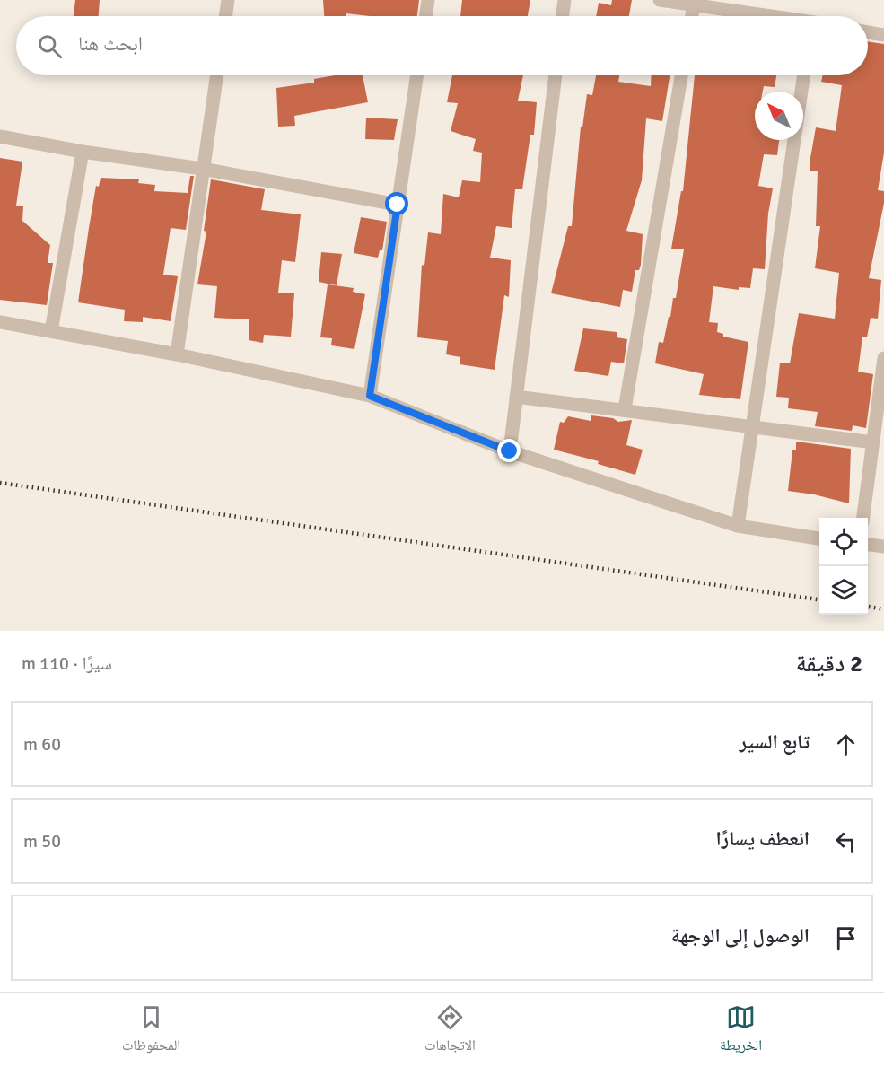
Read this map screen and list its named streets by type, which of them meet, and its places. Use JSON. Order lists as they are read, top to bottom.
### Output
{
  "north": "top left",
  "page": {
    "search": "ابحث هنا",
    "heading": ["2 دقيقة", "سيرًا · 110 m"],
    "list": [
      ["تابع السير", "60 m"],
      ["انعطف يسارًا", "50 m"],
      "الوصول إلى الوجهة"
    ],
    "nav": ["الخريطة", "الاتجاهات", "المحفوظات"]
  }
}
